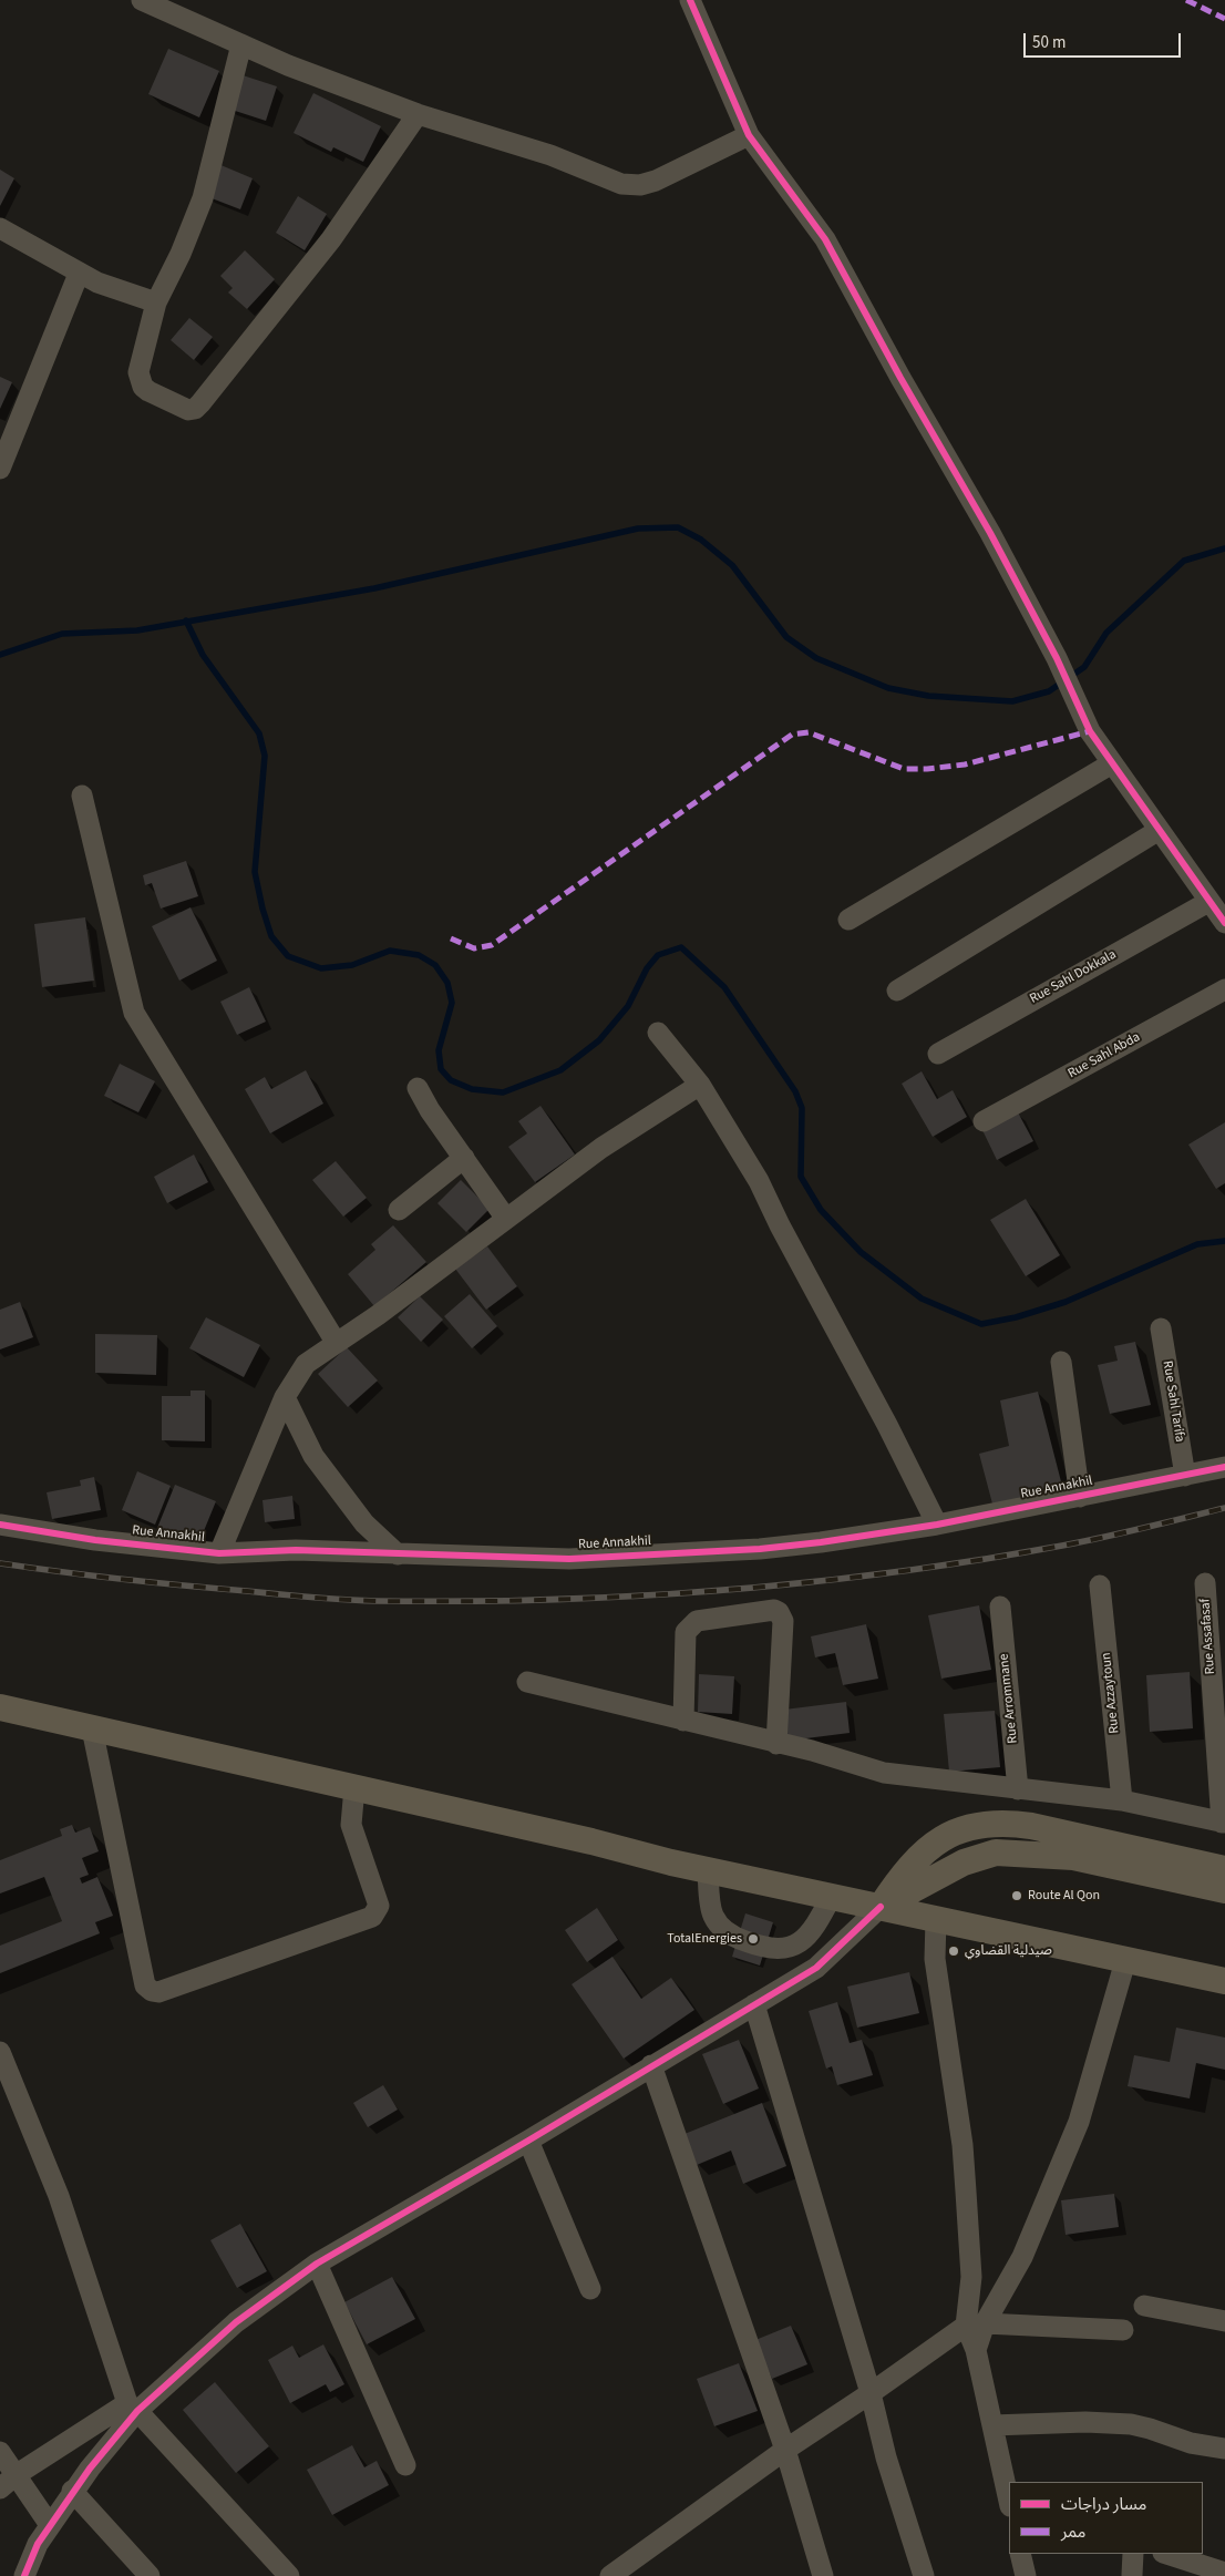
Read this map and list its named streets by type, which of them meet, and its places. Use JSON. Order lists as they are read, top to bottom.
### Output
{
  "streets": {
    "street": [
      "Rue Sahl Dokkala",
      "Rue Sahl Abda",
      "Rue Sahl Tarifa",
      "Rue Annakhil",
      "Rue Assafasaf",
      "Rue Azzaytoun",
      "Rue Arrommane"
    ]
  },
  "crossings": [
    ["Rue Sahl Tarifa", "Rue Annakhil"]
  ],
  "places": ["Route Al Qon", "TotalEnergies", "صيدلية القضاوي"],
  "legend": ["مسار دراجات", "ممر"],
  "scale_bar": "50 m"
}
